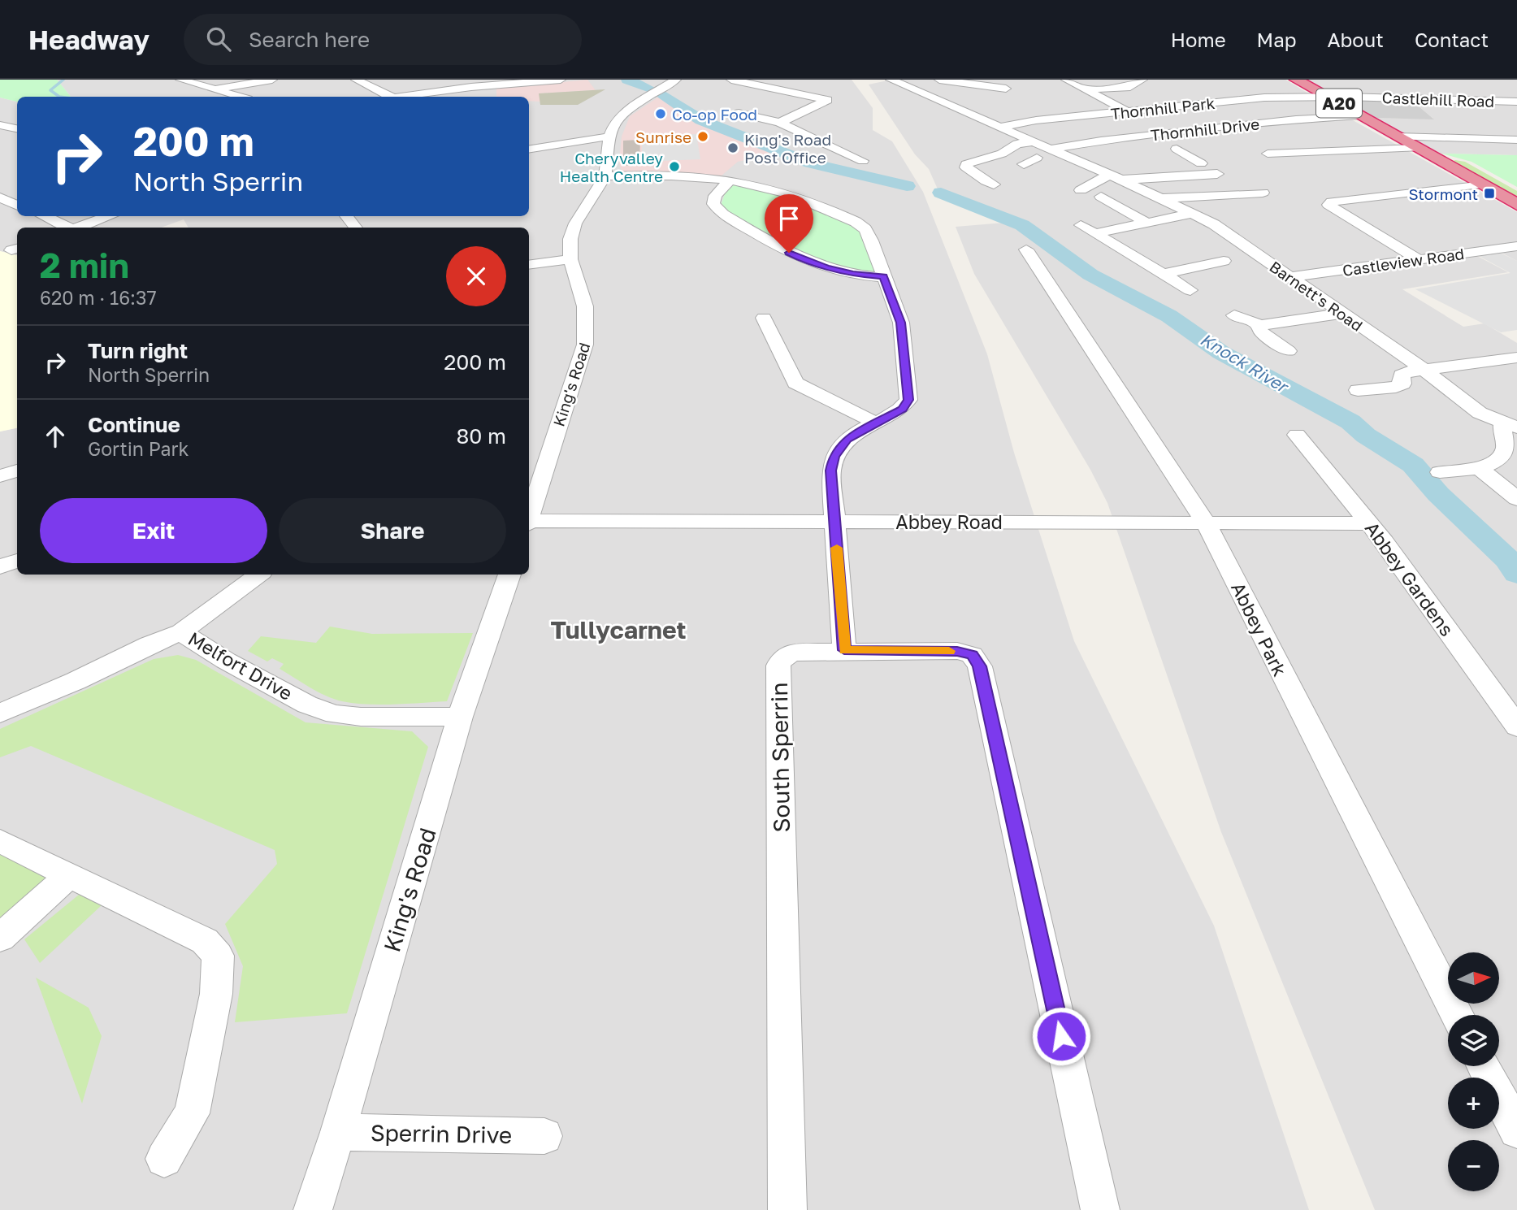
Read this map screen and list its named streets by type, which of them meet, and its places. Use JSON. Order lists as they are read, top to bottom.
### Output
{
  "streets": {
    "highway": ["A20"],
    "street": [
      "Castlehill Road",
      "Thornhill Park",
      "Thornhill Drive",
      "Castleview Road",
      "Barnett's Road",
      "King's Road",
      "Abbey Road",
      "Abbey Gardens",
      "Abbey Park",
      "Melfort Drive",
      "South Sperrin",
      "Sperrin Drive"
    ]
  },
  "crossings": [
    ["Castlehill Road", "A20"],
    ["Castlehill Road", "Thornhill Park"],
    ["A20", "Thornhill Park"],
    ["A20", "Thornhill Drive"],
    ["Thornhill Park", "Barnett's Road"],
    ["Thornhill Drive", "Barnett's Road"],
    ["Castleview Road", "Barnett's Road"],
    ["King's Road", "Melfort Drive"],
    ["King's Road", "Sperrin Drive"],
    ["Abbey Road", "Abbey Gardens"],
    ["Abbey Road", "Abbey Park"]
  ],
  "districts": ["Tullycarnet"],
  "water": ["Knock River"],
  "places": {
    "other": [
      "Co-op Food",
      "Sunrise",
      "King's Road Post Office",
      "Cheryvalley Health Centre"
    ],
    "transit": ["Stormont"]
  },
  "north": "right",
  "page": {
    "header": "Headway",
    "search": "Search here",
    "nav": [
      "Home",
      "Map",
      "About",
      "Contact"
    ],
    "turn": ["200 m", "North Sperrin"],
    "heading": ["2 min", "620 m · 16:37"],
    "list": [
      {
        "name": "Turn right",
        "note": "North Sperrin",
        "value": "200 m"
      },
      {
        "name": "Continue",
        "note": "Gortin Park",
        "value": "80 m"
      }
    ],
    "buttons": ["Exit", "Share"],
    "map_buttons": ["+", "−"]
  }
}
